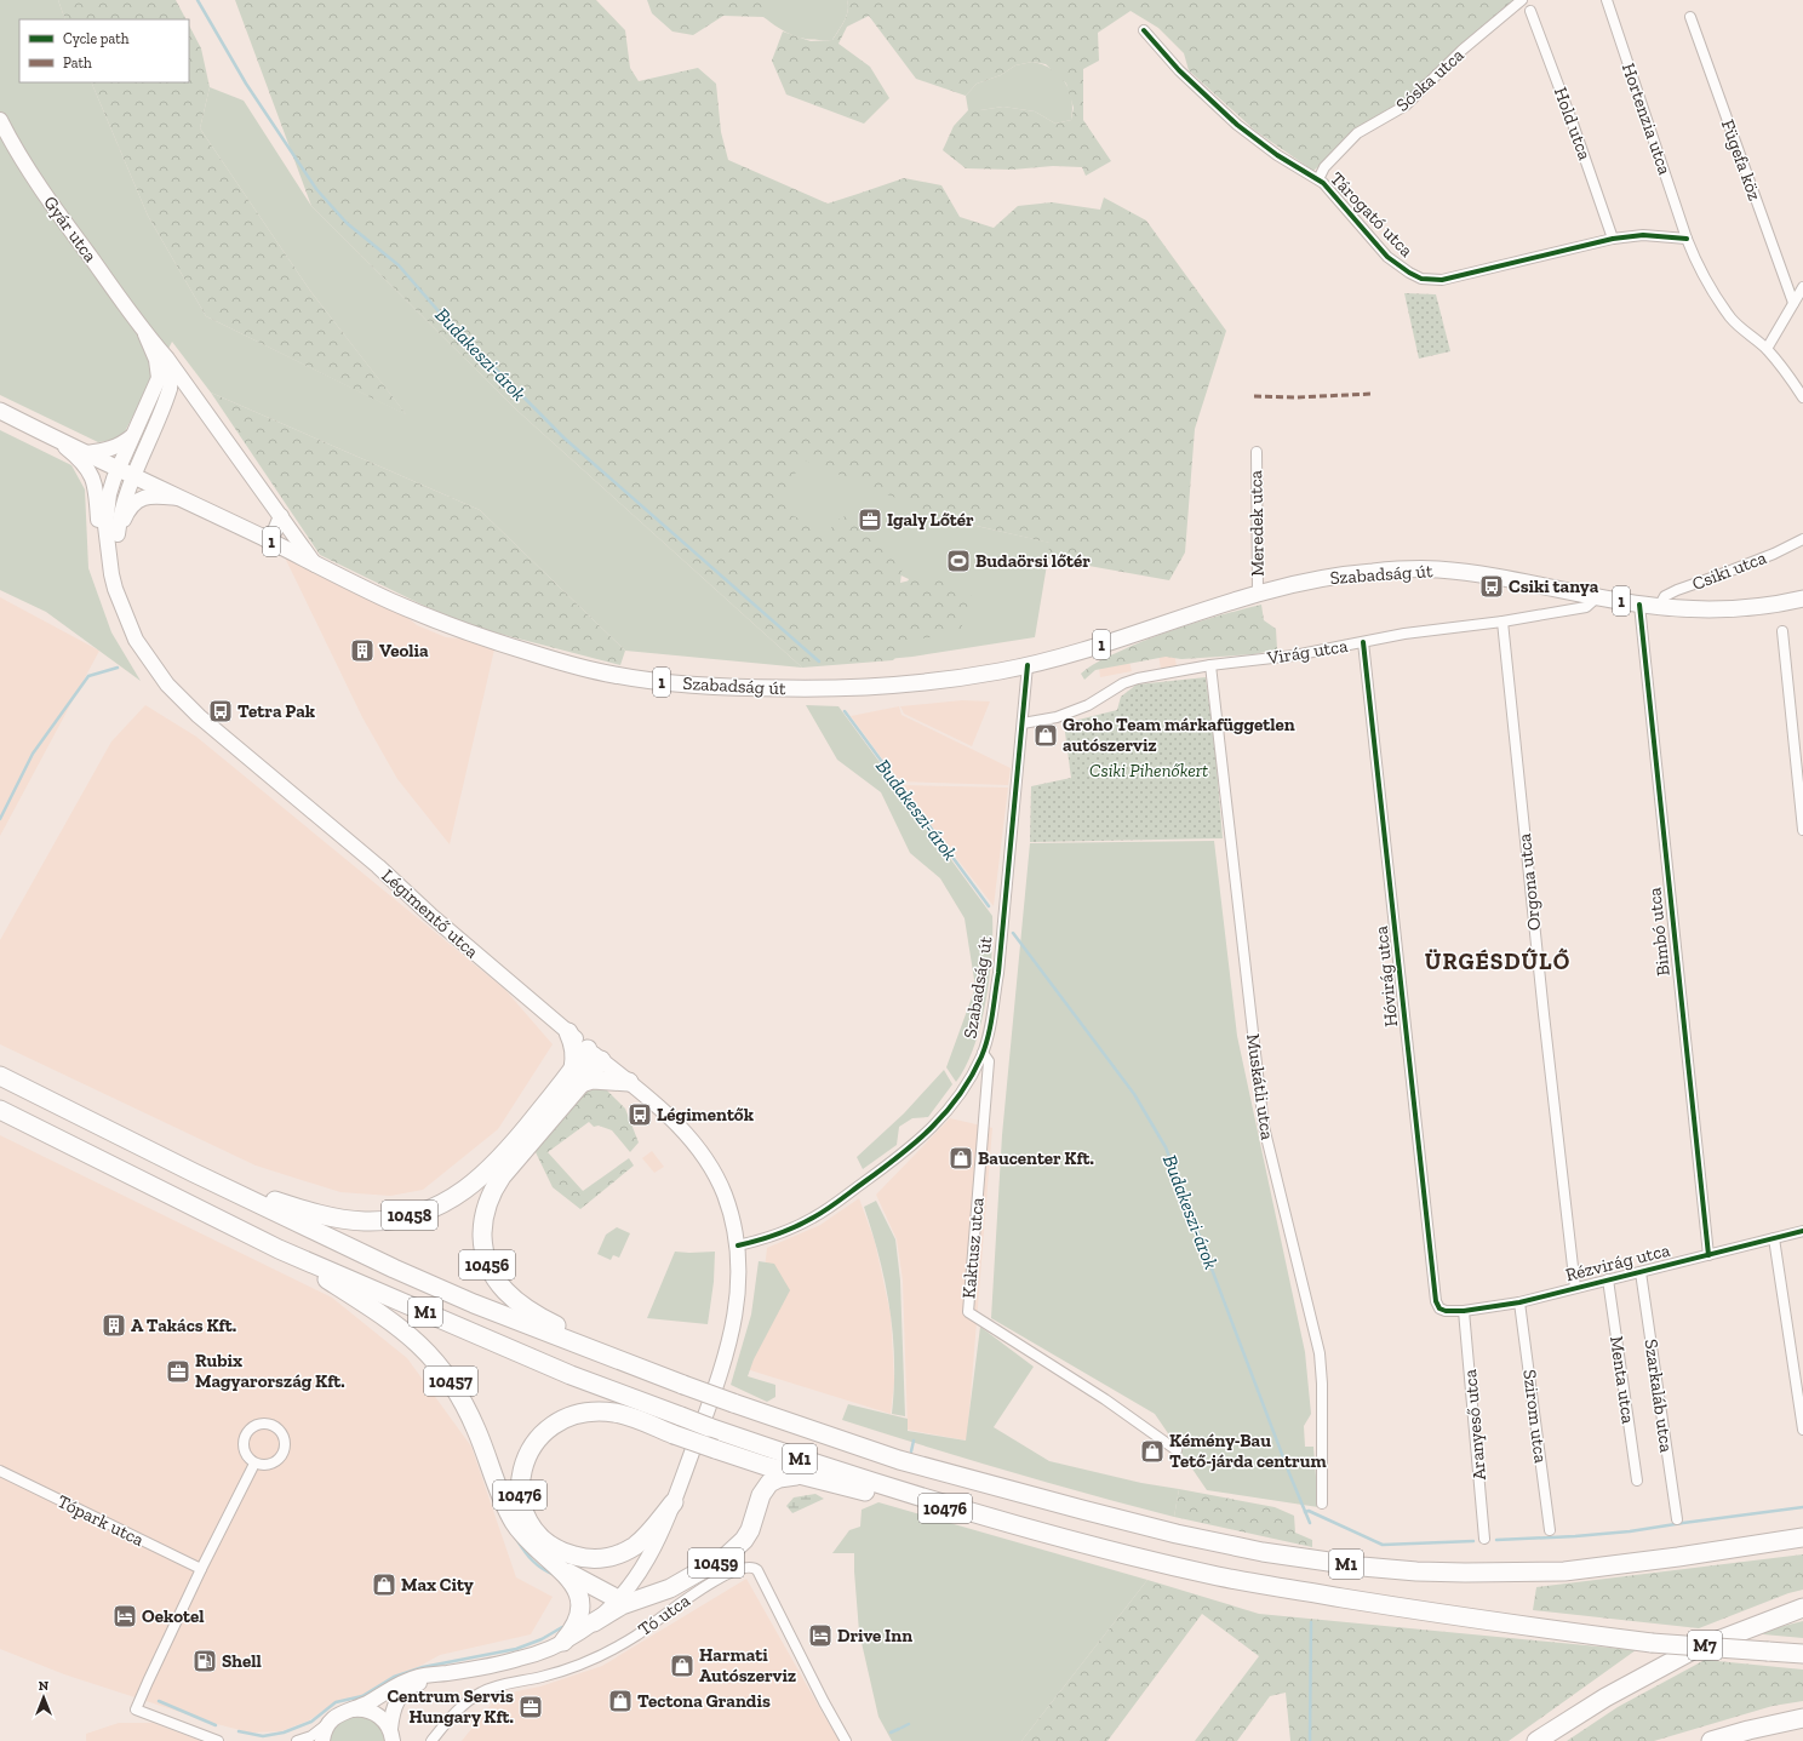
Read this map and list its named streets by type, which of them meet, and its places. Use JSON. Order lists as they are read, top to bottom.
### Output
{
  "streets": {
    "highway": [
      "10458",
      "10456",
      "M1",
      "10457",
      "10476",
      "10459",
      "M7"
    ],
    "main road": [
      "Gyár utca",
      "1",
      "Szabadság út",
      "Légimentő utca"
    ],
    "street": [
      "Sóska utca",
      "Hortenzia utca",
      "Hold utca",
      "Fügefa köz",
      "Tárogató utca",
      "Meredek utca",
      "Csiki utca",
      "Virág utca",
      "Orgona utca",
      "Bimbó utca",
      "Hóvirág utca",
      "Muskátli utca",
      "Kaktusz utca",
      "Rézvirág utca",
      "Menta utca",
      "Szarkaláb utca",
      "Szirom utca",
      "Aranyeső utca",
      "Tópark utca",
      "Tó utca"
    ]
  },
  "crossings": [
    ["Sóska utca", "Tárogató utca"],
    ["Hortenzia utca", "Tárogató utca"],
    ["Hold utca", "Tárogató utca"],
    ["Gyár utca", "1"],
    ["Gyár utca", "Szabadság út"],
    ["Gyár utca", "Légimentő utca"],
    ["Meredek utca", "Szabadság út"],
    ["1", "Szabadság út"],
    ["1", "Légimentő utca"],
    ["Csiki utca", "Szabadság út"],
    ["Szabadság út", "Virág utca"],
    ["Szabadság út", "Légimentő utca"],
    ["Szabadság út", "Bimbó utca"],
    ["Szabadság út", "Kaktusz utca"],
    ["Virág utca", "Orgona utca"],
    ["Virág utca", "Hóvirág utca"],
    ["Virág utca", "Muskátli utca"],
    ["Orgona utca", "Rézvirág utca"],
    ["Légimentő utca", "10456"],
    ["Légimentő utca", "10457"],
    ["Légimentő utca", "10476"],
    ["Légimentő utca", "10459"],
    ["Bimbó utca", "Rézvirág utca"],
    ["Hóvirág utca", "Rézvirág utca"],
    ["10458", "10456"],
    ["10458", "M1"],
    ["Rézvirág utca", "Menta utca"],
    ["Rézvirág utca", "Szarkaláb utca"],
    ["Rézvirág utca", "Szirom utca"],
    ["Rézvirág utca", "Aranyeső utca"],
    ["10456", "M1"],
    ["M1", "10457"],
    ["M1", "10476"],
    ["10476", "10459"]
  ],
  "districts": ["ÜRGÉSDŰLŐ"],
  "water": ["Budakeszi-árok"],
  "parks": ["Csiki Pihenőkert"],
  "places": {
    "office": ["Igaly Lőtér", "Rubix Magyarország Kft.", "Centrum Servis Hungary Kft."],
    "sports": ["Budaörsi lőtér"],
    "bus stop": ["Csiki tanya", "Tetra Pak", "Légimentők"],
    "building": ["Veolia", "A Takács Kft."],
    "shop": [
      "Groho Team márkafüggetlen autószerviz",
      "Baucenter Kft.",
      "Kémény-Bau Tető-járda centrum",
      "Max City",
      "Harmati Autószerviz",
      "Tectona Grandis"
    ],
    "hotel": ["Oekotel", "Drive Inn"],
    "fuel station": ["Shell"]
  },
  "legend": ["Cycle path", "Path"],
  "north": "top"
}
